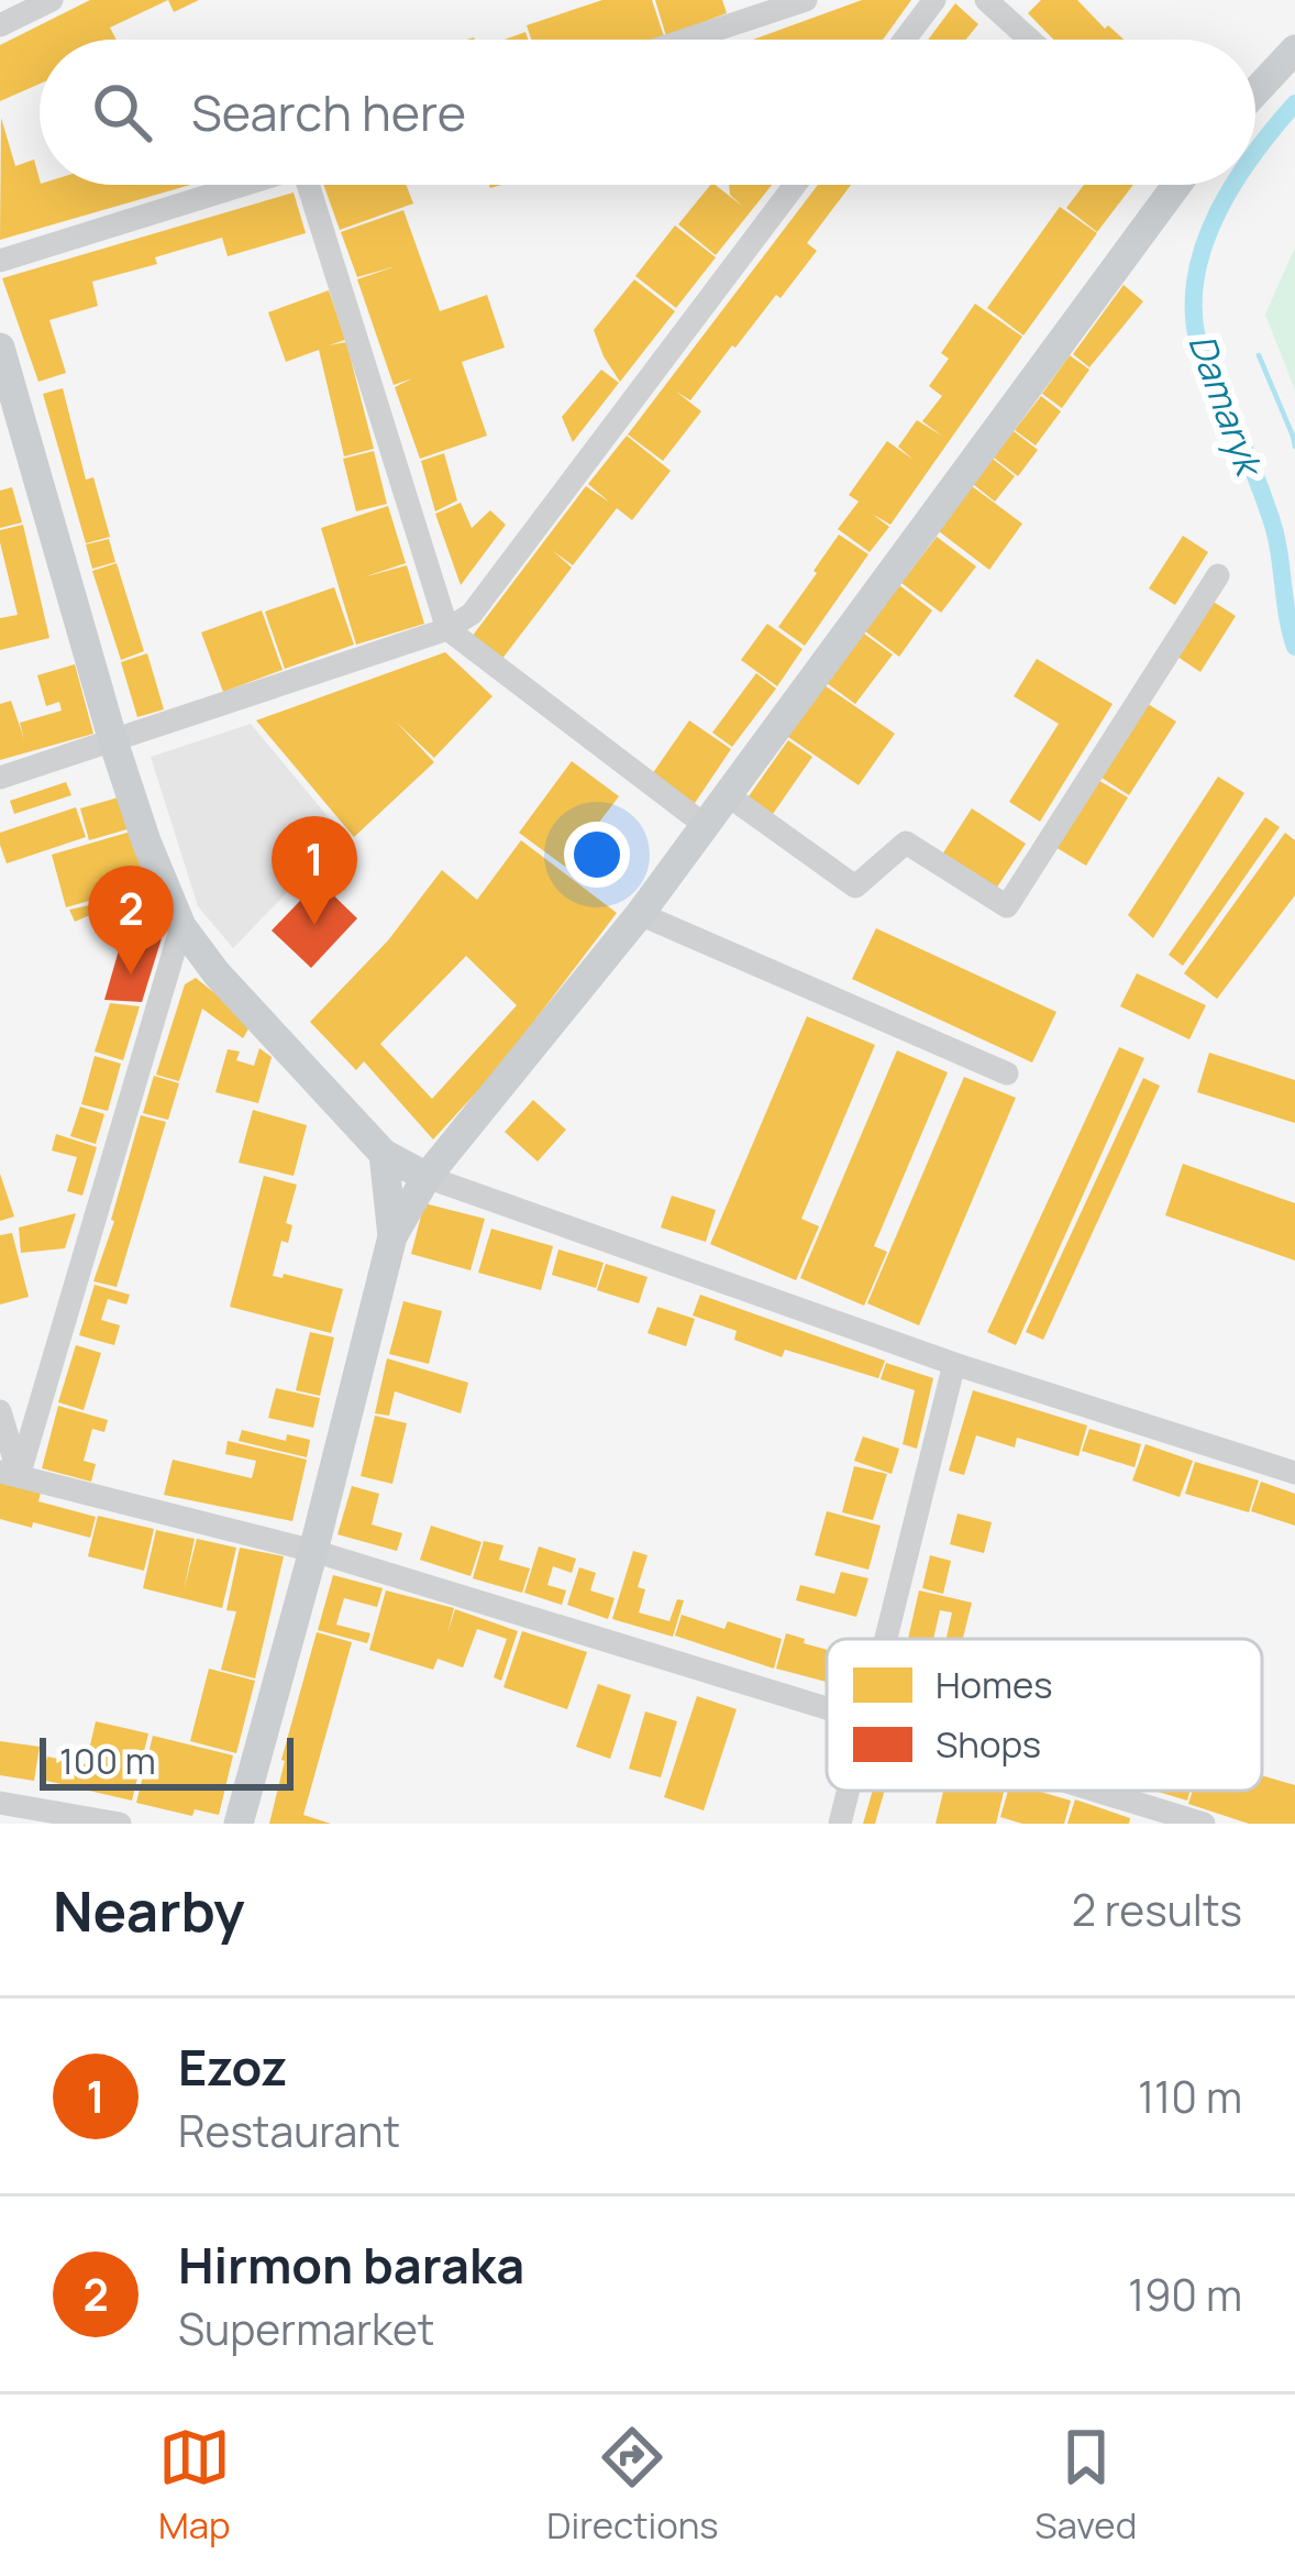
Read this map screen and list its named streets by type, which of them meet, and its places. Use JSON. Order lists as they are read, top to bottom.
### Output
{
  "water": ["Damaryk"],
  "legend": ["Homes", "Shops"],
  "scale_bar": "100 m",
  "page": {
    "search": "Search here",
    "pins": ["1", "2"],
    "scale": "100 m",
    "heading": ["Nearby", "2 results"],
    "list": [
      {
        "mark": "1",
        "name": "Ezoz",
        "note": "Restaurant",
        "value": "110 m"
      },
      {
        "mark": "2",
        "name": "Hirmon baraka",
        "note": "Supermarket",
        "value": "190 m"
      }
    ],
    "nav": ["Map", "Directions", "Saved"]
  }
}
